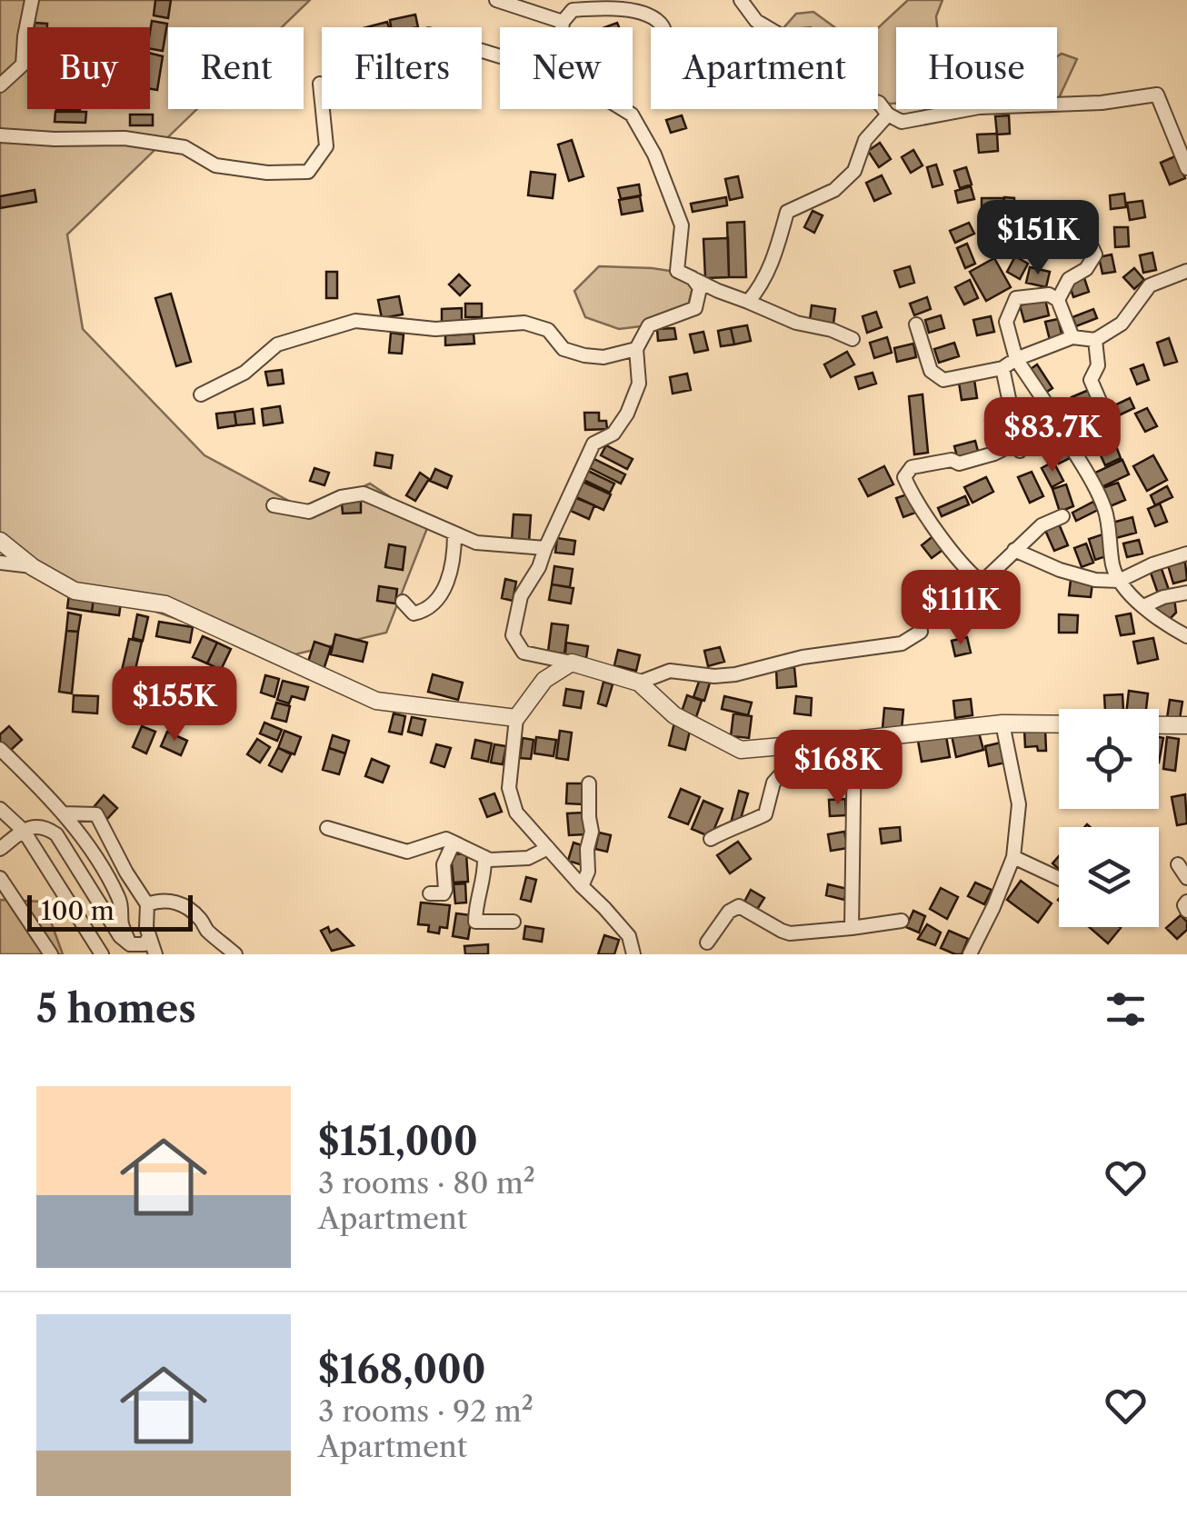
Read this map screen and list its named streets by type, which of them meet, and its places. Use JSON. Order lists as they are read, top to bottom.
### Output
{
  "scale_bar": "100 m",
  "page": {
    "chip": [
      "Buy",
      "Rent",
      "Filters",
      "New",
      "Apartment",
      "House"
    ],
    "price": [
      "$151K",
      "$83.7K",
      "$111K",
      "$155K",
      "$168K"
    ],
    "scale": "100 m",
    "heading": "5 homes",
    "list": [
      {
        "name": "$151,000",
        "note": "3 rooms · 80 m² · Apartment"
      },
      {
        "name": "$168,000",
        "note": "3 rooms · 92 m² · Apartment"
      }
    ]
  }
}
